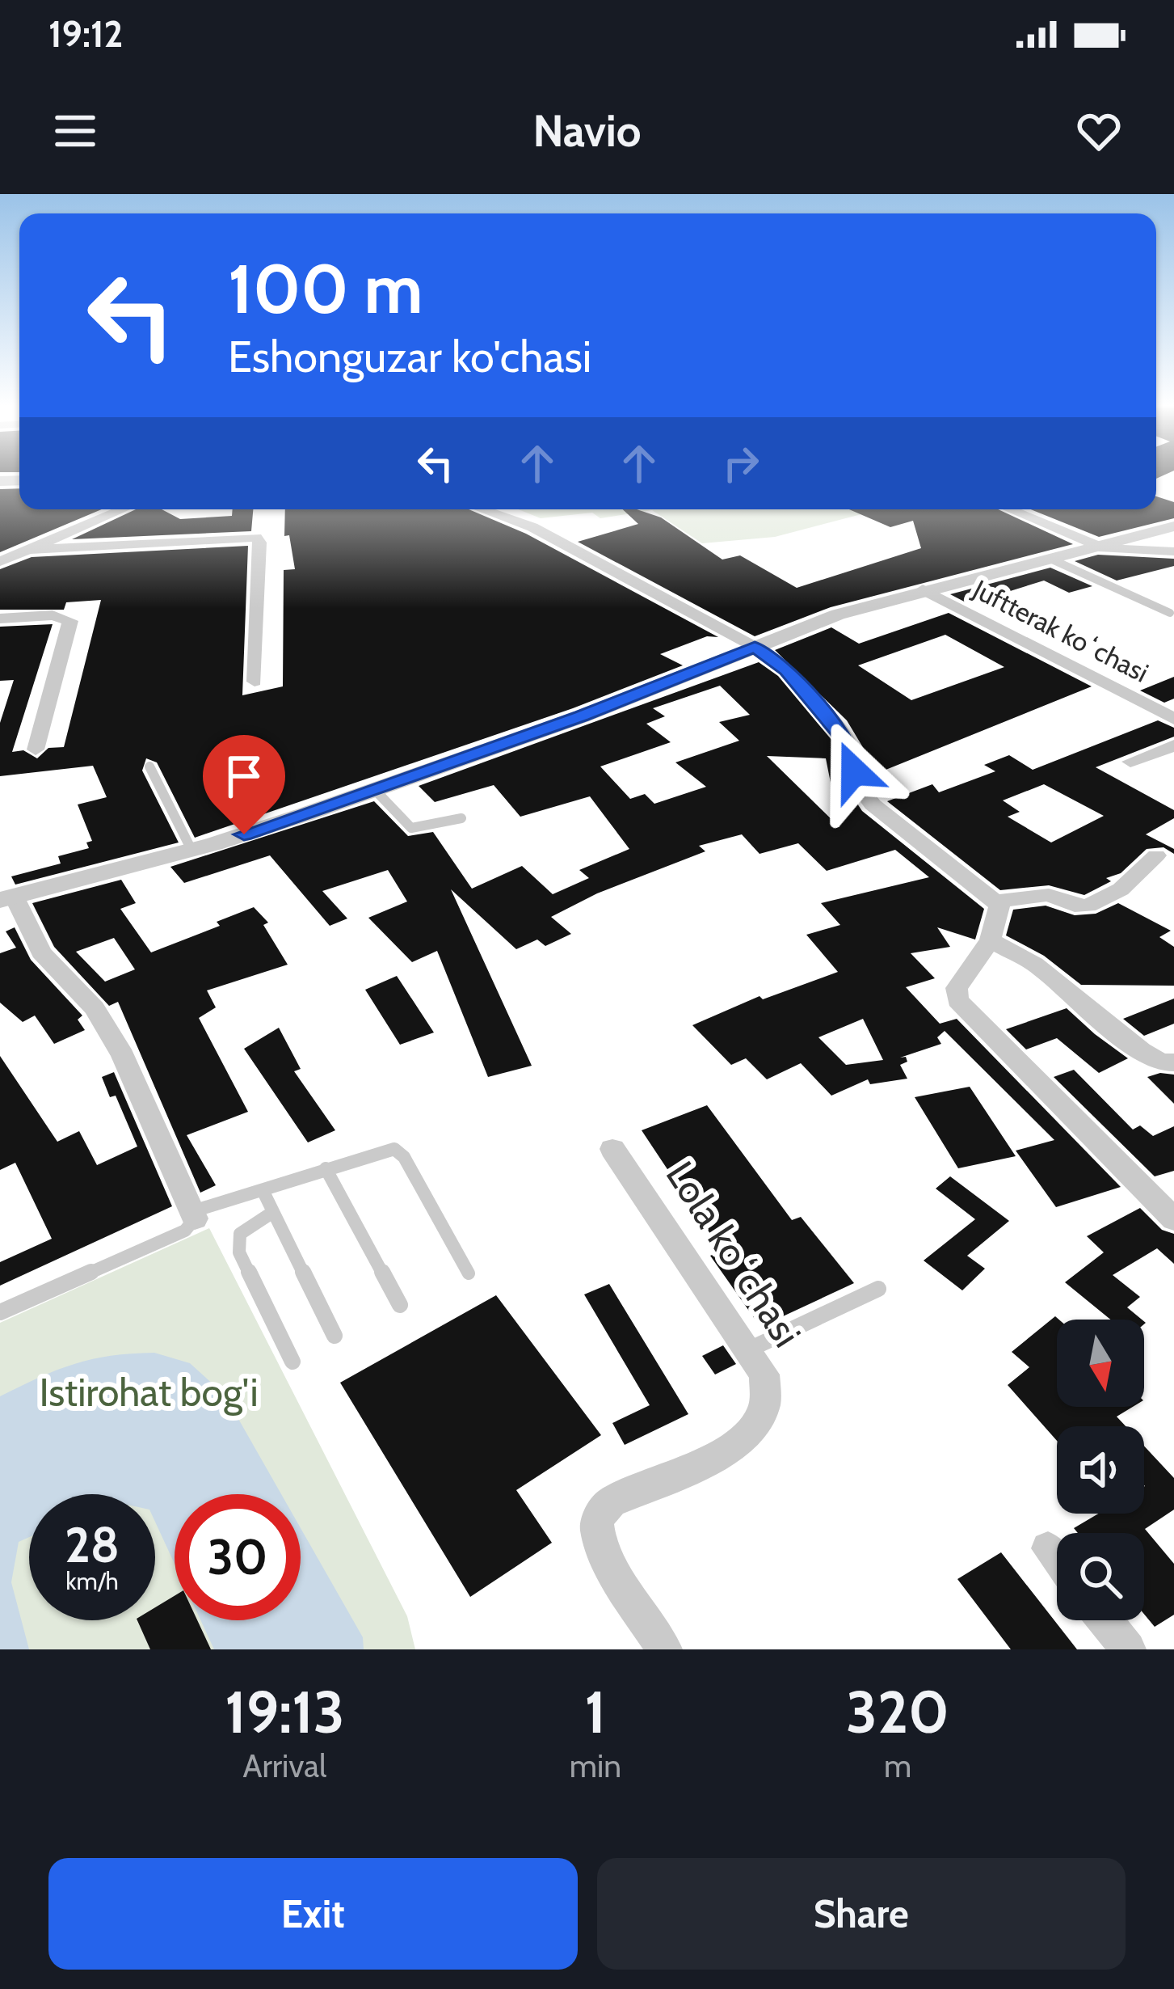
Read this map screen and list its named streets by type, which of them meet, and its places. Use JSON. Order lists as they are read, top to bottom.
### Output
{
  "streets": {
    "street": ["Juftterak koʻchasi", "Lola koʻchasi"]
  },
  "parks": ["Istirohat bog'i"],
  "north": "bottom",
  "page": {
    "status": "19:12",
    "header": "Navio",
    "turn": ["100 m", "Eshonguzar ko'chasi"],
    "speed": "28 km/h",
    "limit": "30",
    "eta": [
      "19:13",
      "Arrival",
      "1",
      "min",
      "320",
      "m"
    ],
    "buttons": ["Exit", "Share"]
  }
}
